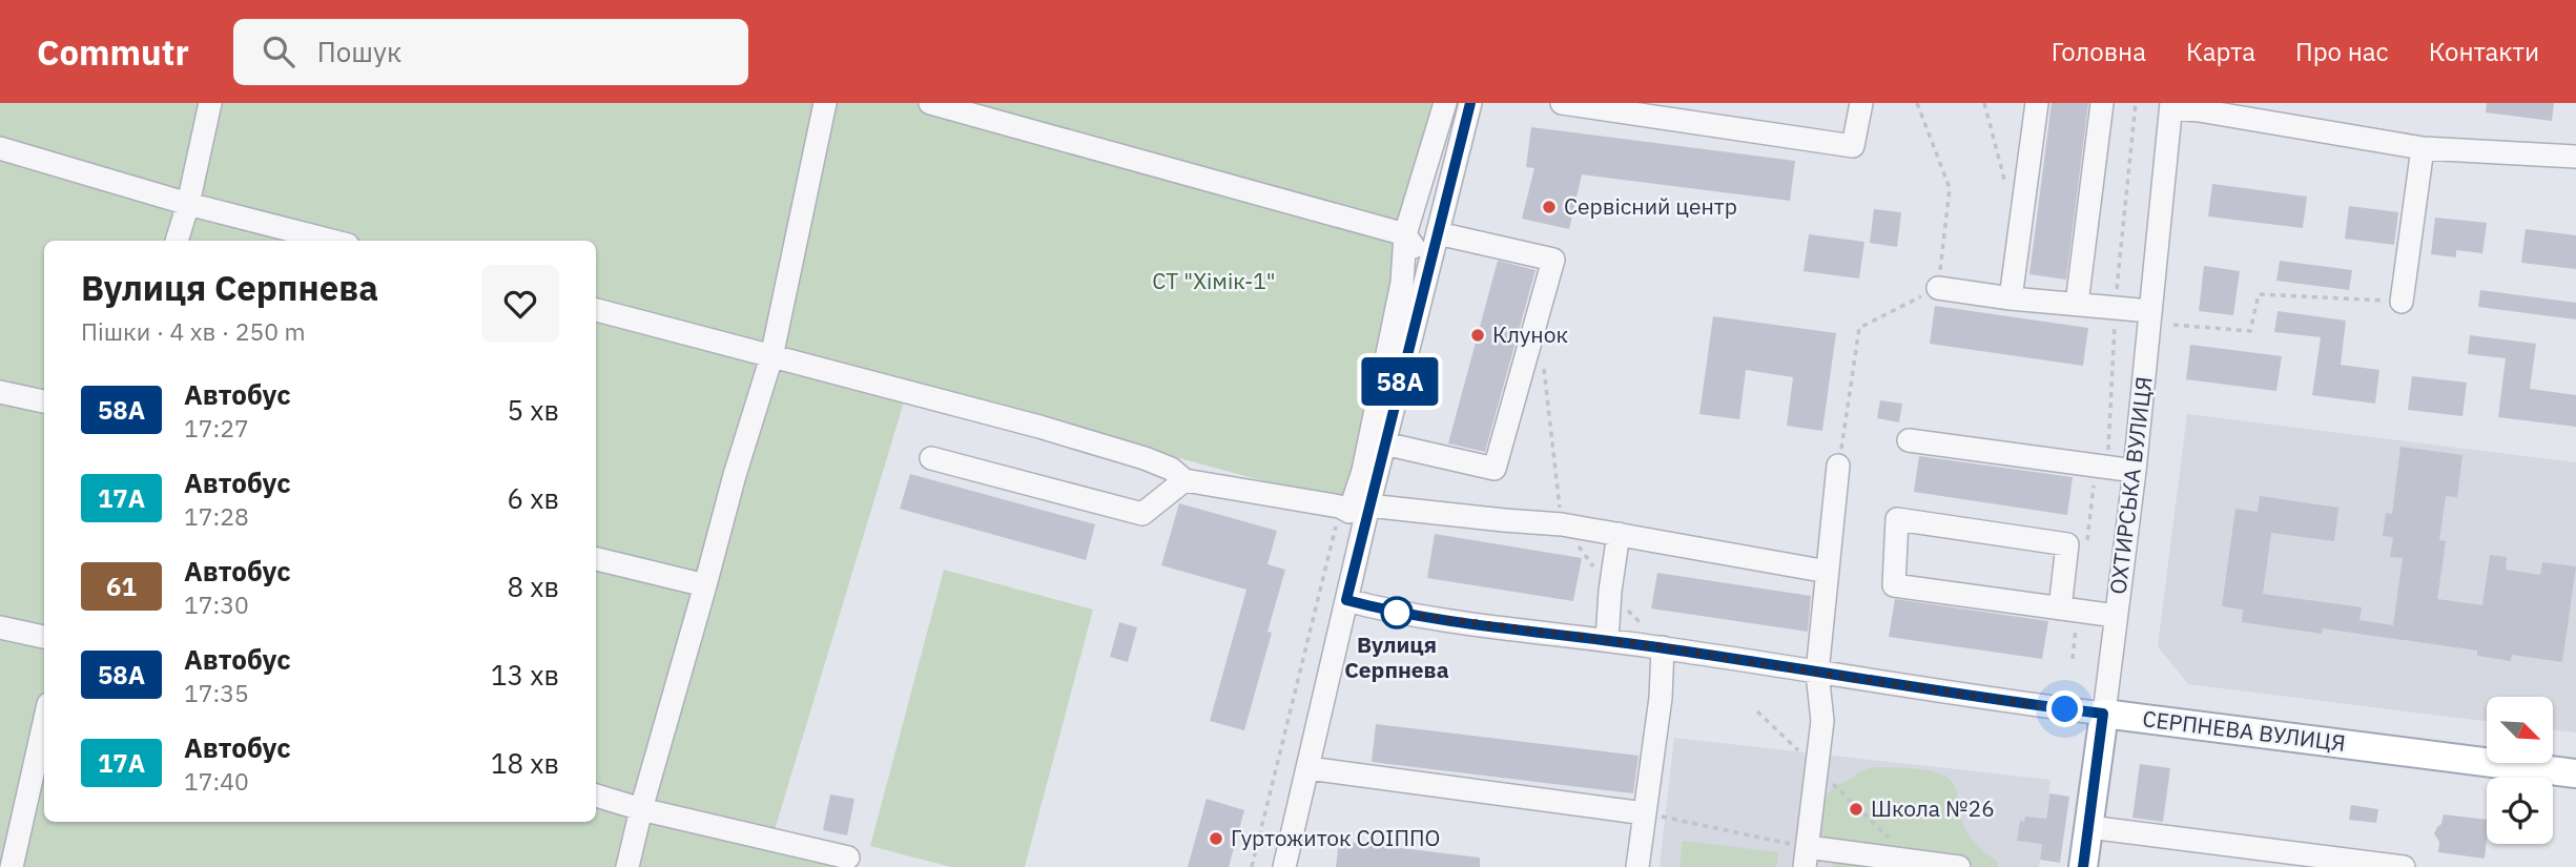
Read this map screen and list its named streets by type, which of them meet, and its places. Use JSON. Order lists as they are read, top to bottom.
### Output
{
  "streets": {
    "main road": ["ОХТИРСЬКА ВУЛИЦЯ", "СЕРПНЕВА ВУЛИЦЯ"]
  },
  "crossings": [
    ["ОХТИРСЬКА ВУЛИЦЯ", "СЕРПНЕВА ВУЛИЦЯ"]
  ],
  "parks": ["СТ \"Хімік-1\""],
  "places": [
    "Сервісний центр",
    "Клунок",
    "Вулиця Серпнева",
    "Школа №26",
    "Гуртожиток СОІППО"
  ],
  "lines": ["bus line 58А"],
  "north": "bottom right",
  "page": {
    "header": "Commutr",
    "search": "Пошук",
    "nav": [
      "Головна",
      "Карта",
      "Про нас",
      "Контакти"
    ],
    "on_map": "58А",
    "heading": ["Вулиця Серпнева", "Пішки · 4 хв · 250 m"],
    "list": [
      {
        "mark": "58А",
        "name": "Автобус",
        "note": "17:27",
        "value": "5 хв"
      },
      {
        "mark": "17А",
        "name": "Автобус",
        "note": "17:28",
        "value": "6 хв"
      },
      {
        "mark": "61",
        "name": "Автобус",
        "note": "17:30",
        "value": "8 хв"
      },
      {
        "mark": "58А",
        "name": "Автобус",
        "note": "17:35",
        "value": "13 хв"
      },
      {
        "mark": "17А",
        "name": "Автобус",
        "note": "17:40",
        "value": "18 хв"
      }
    ]
  }
}
